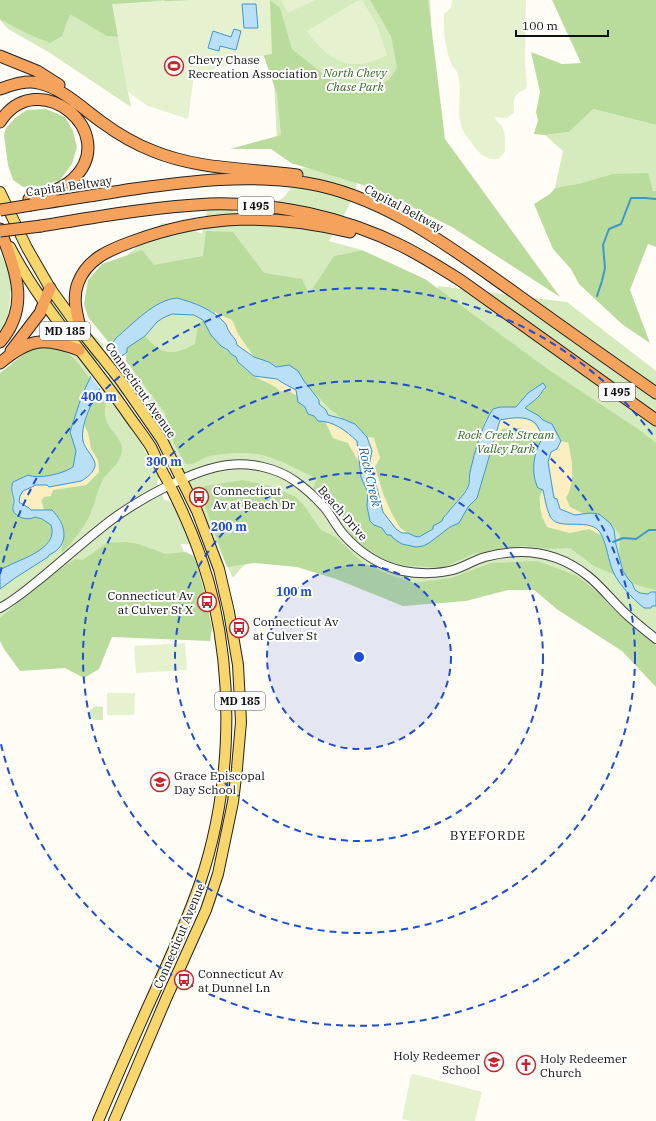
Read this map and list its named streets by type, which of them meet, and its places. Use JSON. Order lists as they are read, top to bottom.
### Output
{
  "streets": {
    "highway": ["Capital Beltway", "I 495"],
    "main road": ["MD 185", "Connecticut Avenue"],
    "street": ["Beach Drive"]
  },
  "crossings": [
    ["I 495", "Connecticut Avenue"],
    ["Connecticut Avenue", "Beach Drive"]
  ],
  "districts": ["BYEFORDE"],
  "water": ["Rock Creek"],
  "parks": ["North Chevy Chase Park", "Rock Creek Stream Valley Park"],
  "places": {
    "sports": ["Chevy Chase Recreation Association"],
    "bus stop": [
      "Connecticut Av at Beach Dr",
      "Connecticut Av at Culver St X",
      "Connecticut Av at Culver St",
      "Connecticut Av at Dunnel Ln"
    ],
    "school or university": ["Grace Episcopal Day School", "Holy Redeemer School"],
    "church": ["Holy Redeemer Church"]
  },
  "scale_bar": "100 m",
  "rings": [
    "400 m",
    "300 m",
    "200 m",
    "100 m"
  ]
}
